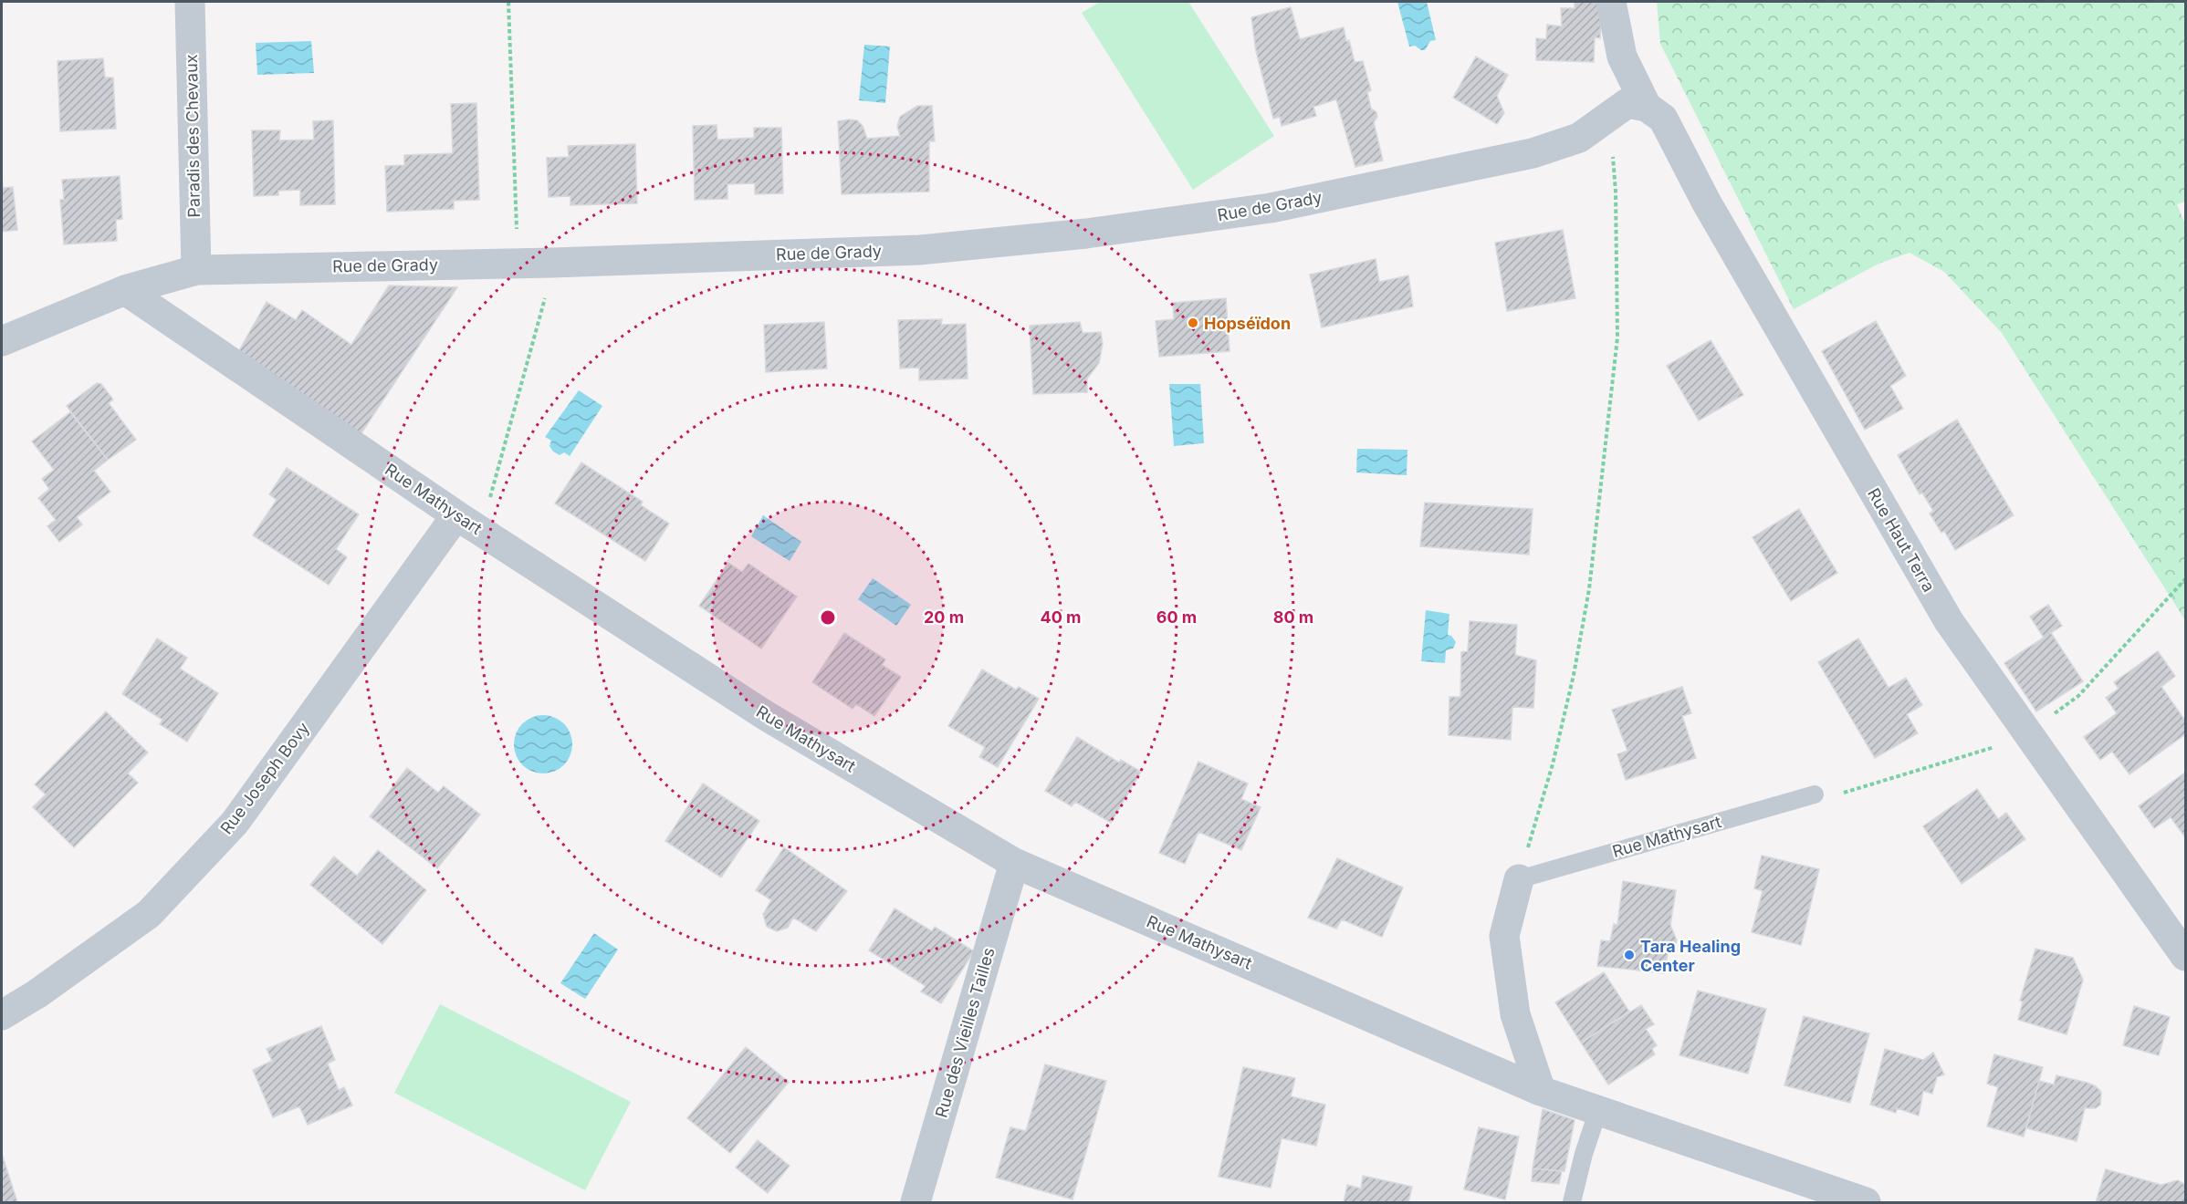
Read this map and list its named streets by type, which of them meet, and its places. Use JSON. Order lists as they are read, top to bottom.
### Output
{
  "streets": {
    "street": [
      "Paradis des Chevaux",
      "Rue de Grady",
      "Rue Mathysart",
      "Rue Haut Terra",
      "Rue Joseph Bovy",
      "Rue des Vieilles Tailles"
    ]
  },
  "crossings": [
    ["Paradis des Chevaux", "Rue de Grady"],
    ["Rue de Grady", "Rue Mathysart"],
    ["Rue de Grady", "Rue Haut Terra"],
    ["Rue Mathysart", "Rue Joseph Bovy"],
    ["Rue Mathysart", "Rue des Vieilles Tailles"]
  ],
  "places": ["Hopséïdon", "Tara Healing Center"],
  "rings": [
    "20 m",
    "40 m",
    "60 m",
    "80 m"
  ]
}
